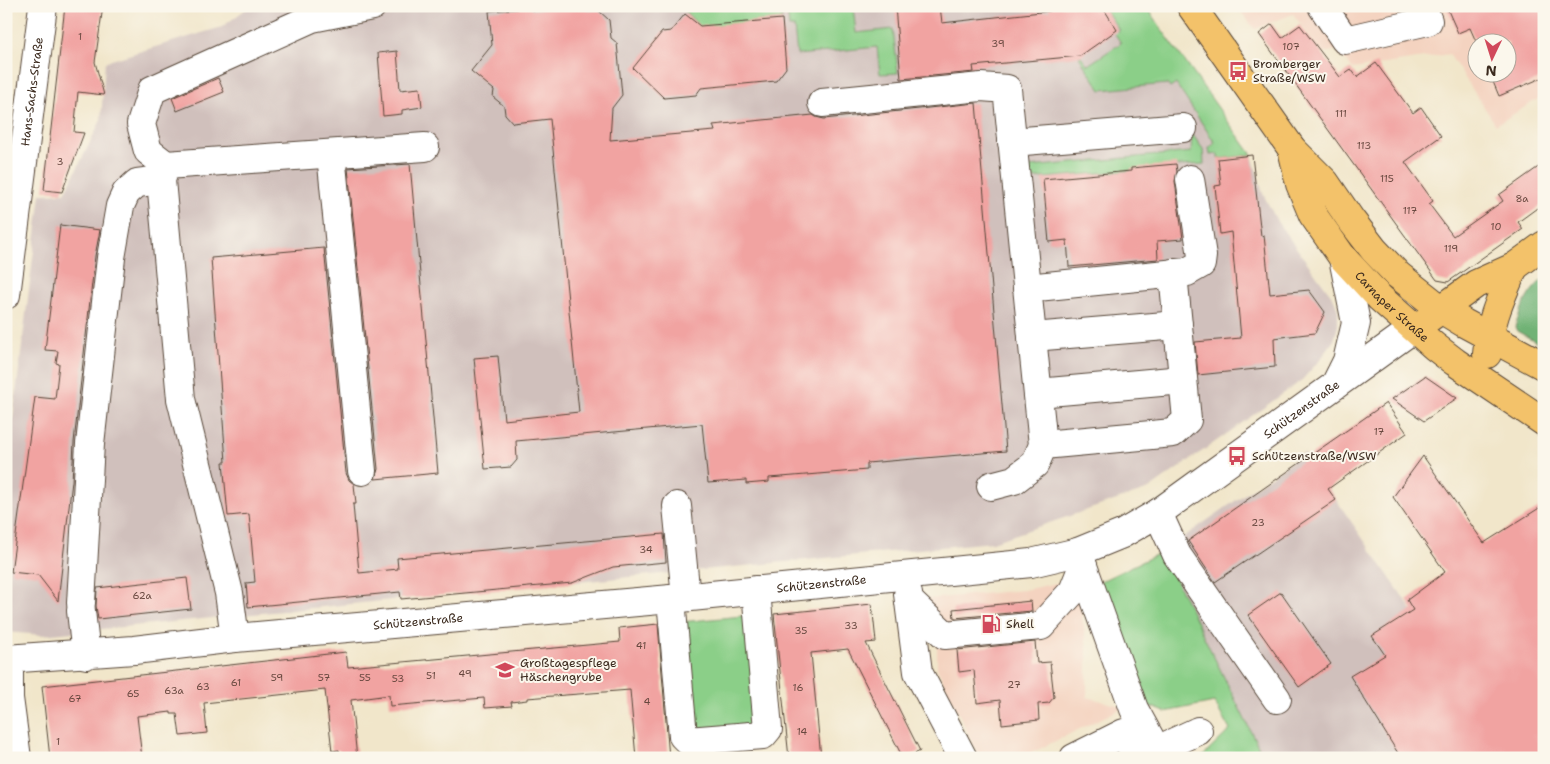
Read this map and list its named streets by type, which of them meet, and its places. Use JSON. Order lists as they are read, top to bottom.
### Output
{
  "streets": {
    "main road": ["Carnaper Straße", "Schützenstraße"],
    "street": ["Hans-Sachs-Straße"]
  },
  "crossings": [
    ["Carnaper Straße", "Schützenstraße"]
  ],
  "places": {
    "bus stop": ["Bromberger Straße/WSW", "Schützenstraße/WSW"],
    "fuel station": ["Shell"],
    "school or university": ["Großtagespflege Häschengrube"]
  },
  "house_numbers": [
    "1",
    "39",
    "107",
    "111",
    "113",
    "3",
    "115",
    "8a",
    "117",
    "10",
    "119",
    "17",
    "23",
    "34",
    "62a",
    "33",
    "35",
    "41",
    "49",
    "51",
    "59",
    "57",
    "55",
    "53",
    "61",
    "27",
    "63",
    "16",
    "63a",
    "65",
    "67",
    "4",
    "14",
    "1"
  ],
  "north": "bottom"
}
